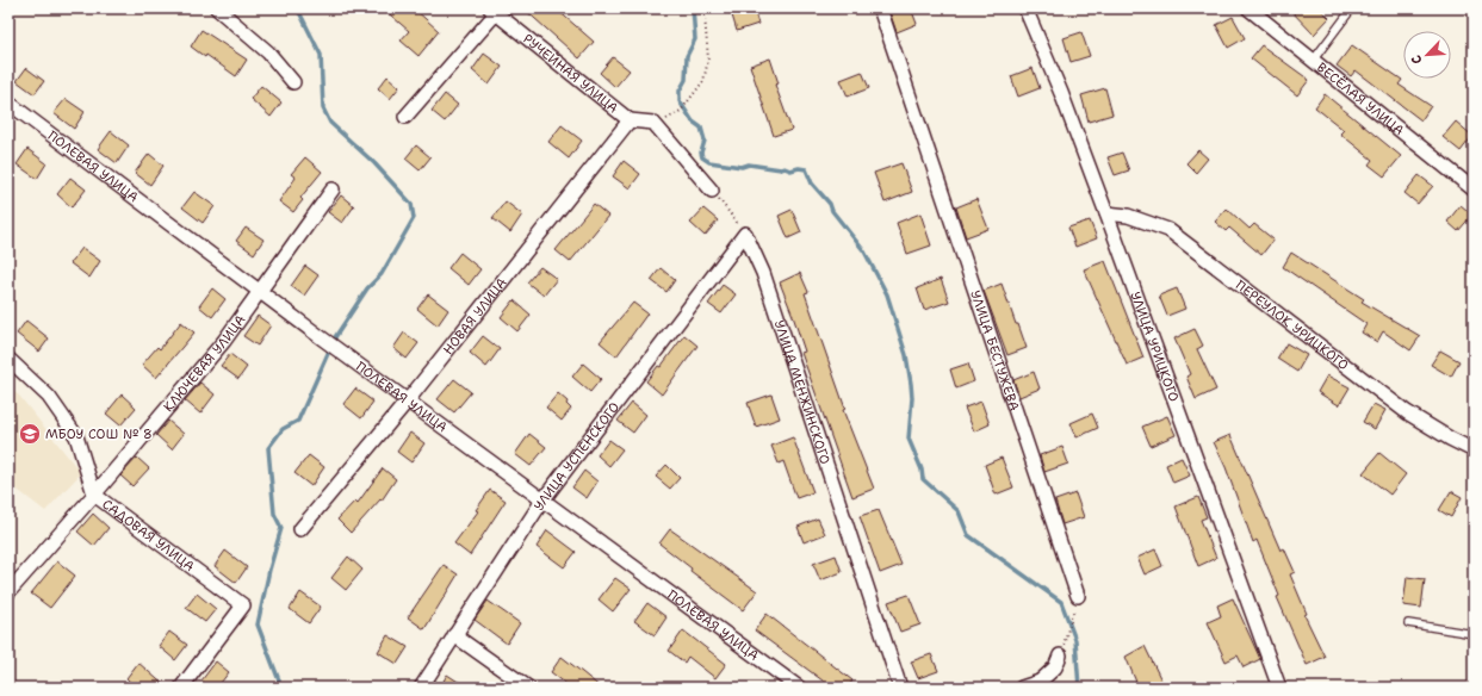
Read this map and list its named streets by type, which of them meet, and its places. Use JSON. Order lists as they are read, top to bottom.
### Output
{
  "streets": {
    "street": [
      "РУЧЕЙНАЯ УЛИЦА",
      "ВЕСЁЛАЯ УЛИЦА",
      "ПОЛЕВАЯ УЛИЦА",
      "НОВАЯ УЛИЦА",
      "ПЕРЕУЛОК УРИЦКОГО",
      "УЛИЦА УРИЦКОГО",
      "УЛИЦА БЕСТУЖЕВА",
      "КЛЮЧЕВАЯ УЛИЦА",
      "УЛИЦА МЕНЖИНСКОГО",
      "УЛИЦА УСПЕНСКОГО",
      "САДОВАЯ УЛИЦА"
    ]
  },
  "crossings": [
    ["РУЧЕЙНАЯ УЛИЦА", "НОВАЯ УЛИЦА"],
    ["ПОЛЕВАЯ УЛИЦА", "НОВАЯ УЛИЦА"],
    ["ПОЛЕВАЯ УЛИЦА", "КЛЮЧЕВАЯ УЛИЦА"],
    ["ПОЛЕВАЯ УЛИЦА", "УЛИЦА УСПЕНСКОГО"],
    ["ПЕРЕУЛОК УРИЦКОГО", "УЛИЦА УРИЦКОГО"],
    ["КЛЮЧЕВАЯ УЛИЦА", "САДОВАЯ УЛИЦА"],
    ["УЛИЦА МЕНЖИНСКОГО", "УЛИЦА УСПЕНСКОГО"]
  ],
  "places": {
    "school or university": ["МБОУ СОШ № 8"]
  },
  "north": "bottom left"
}
